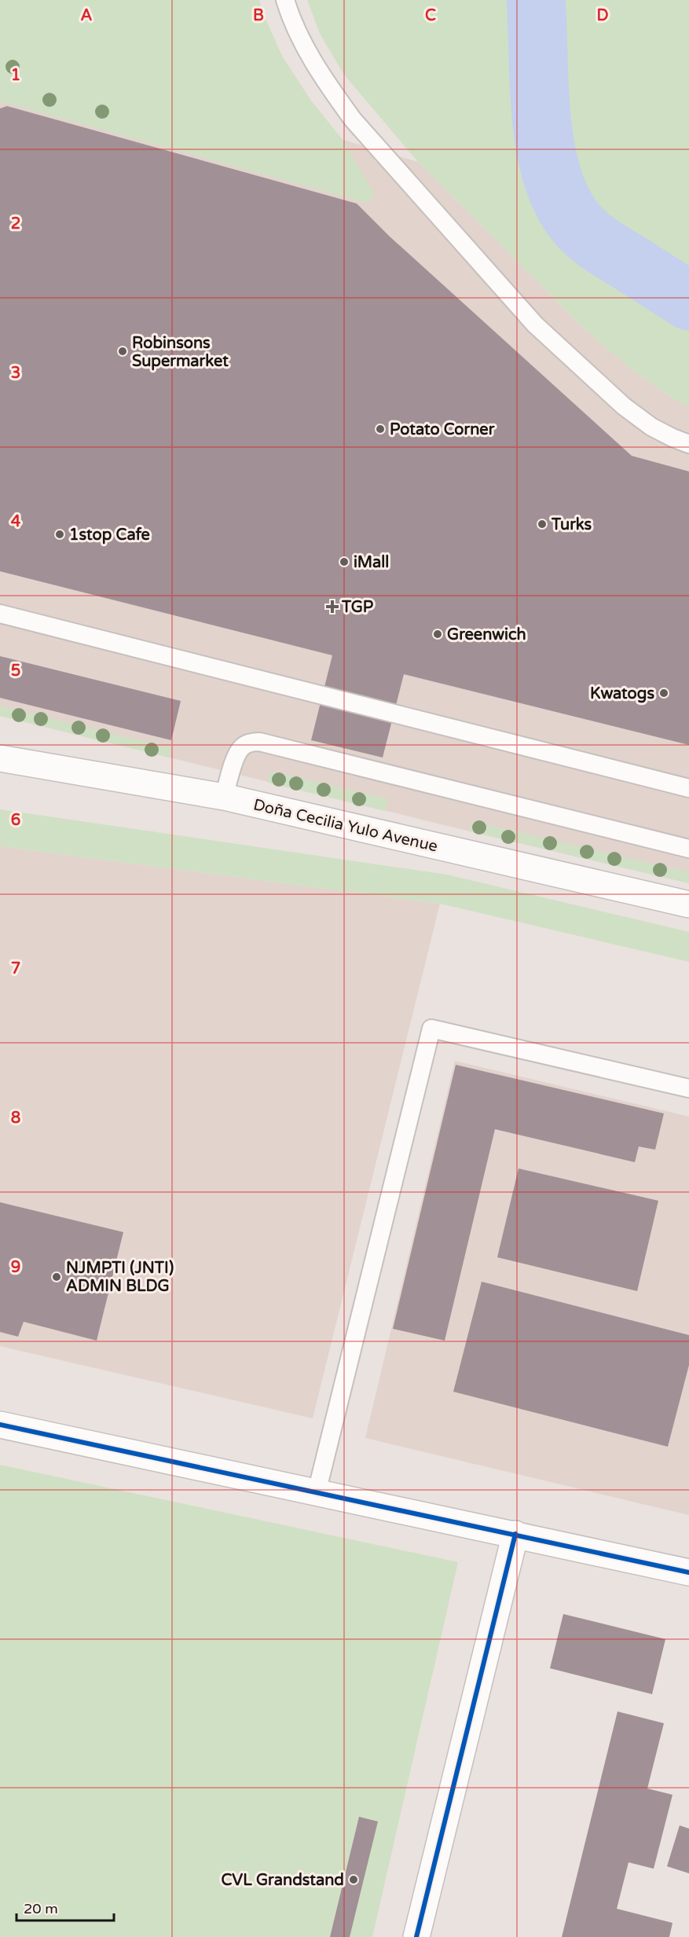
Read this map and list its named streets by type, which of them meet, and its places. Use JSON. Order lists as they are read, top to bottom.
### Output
{
  "streets": {
    "street": ["Doña Cecilia Yulo Avenue"]
  },
  "places": {
    "other": [
      "Robinsons Supermarket",
      "Potato Corner",
      "Turks",
      "1stop Cafe",
      "iMall",
      "Greenwich",
      "Kwatogs",
      "NJMPTI (JNTI) ADMIN BLDG",
      "CVL Grandstand"
    ],
    "health": ["TGP"]
  },
  "scale_bar": "20 m",
  "grid": {
    "columns": [
      "A",
      "B",
      "C",
      "D"
    ],
    "rows": [
      "1",
      "2",
      "3",
      "4",
      "5",
      "6",
      "7",
      "8",
      "9"
    ]
  }
}
